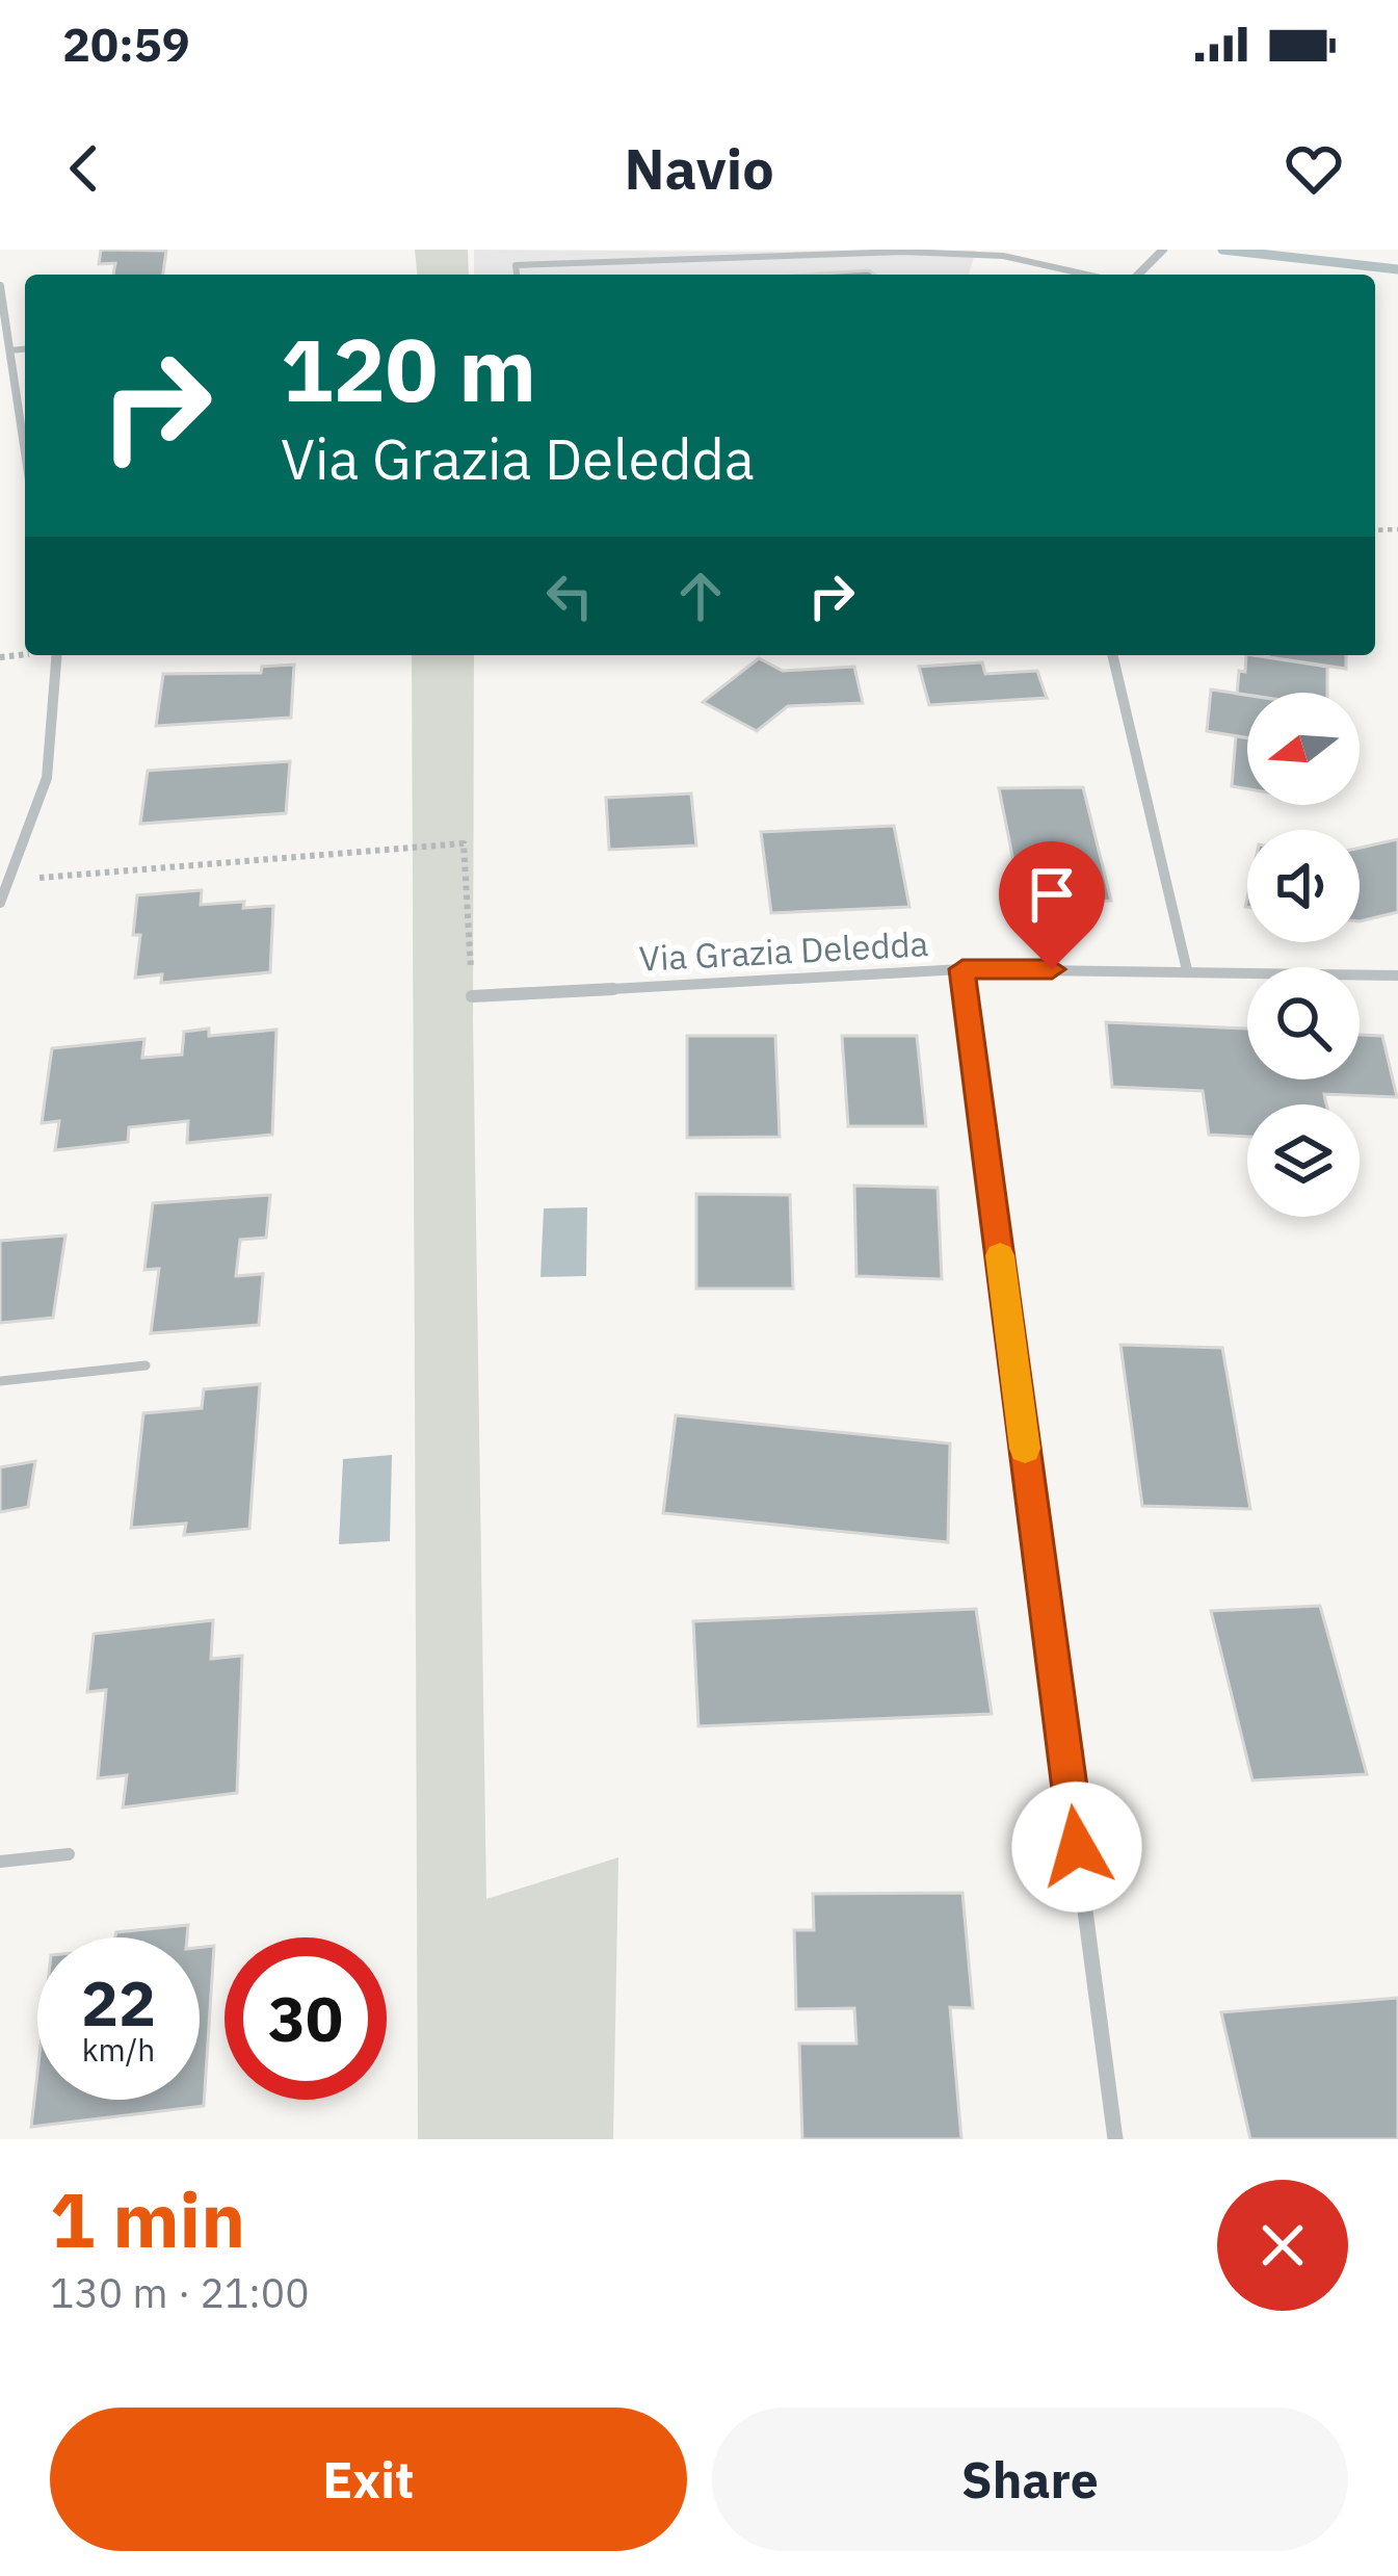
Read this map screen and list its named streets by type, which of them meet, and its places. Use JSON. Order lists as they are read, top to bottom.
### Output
{
  "streets": {
    "street": ["Via Grazia Deledda"]
  },
  "north": "left",
  "page": {
    "status": "20:59",
    "header": "Navio",
    "turn": ["120 m", "Via Grazia Deledda"],
    "speed": "22 km/h",
    "limit": "30",
    "heading": ["1 min", "130 m · 21:00"],
    "buttons": ["Exit", "Share"]
  }
}
